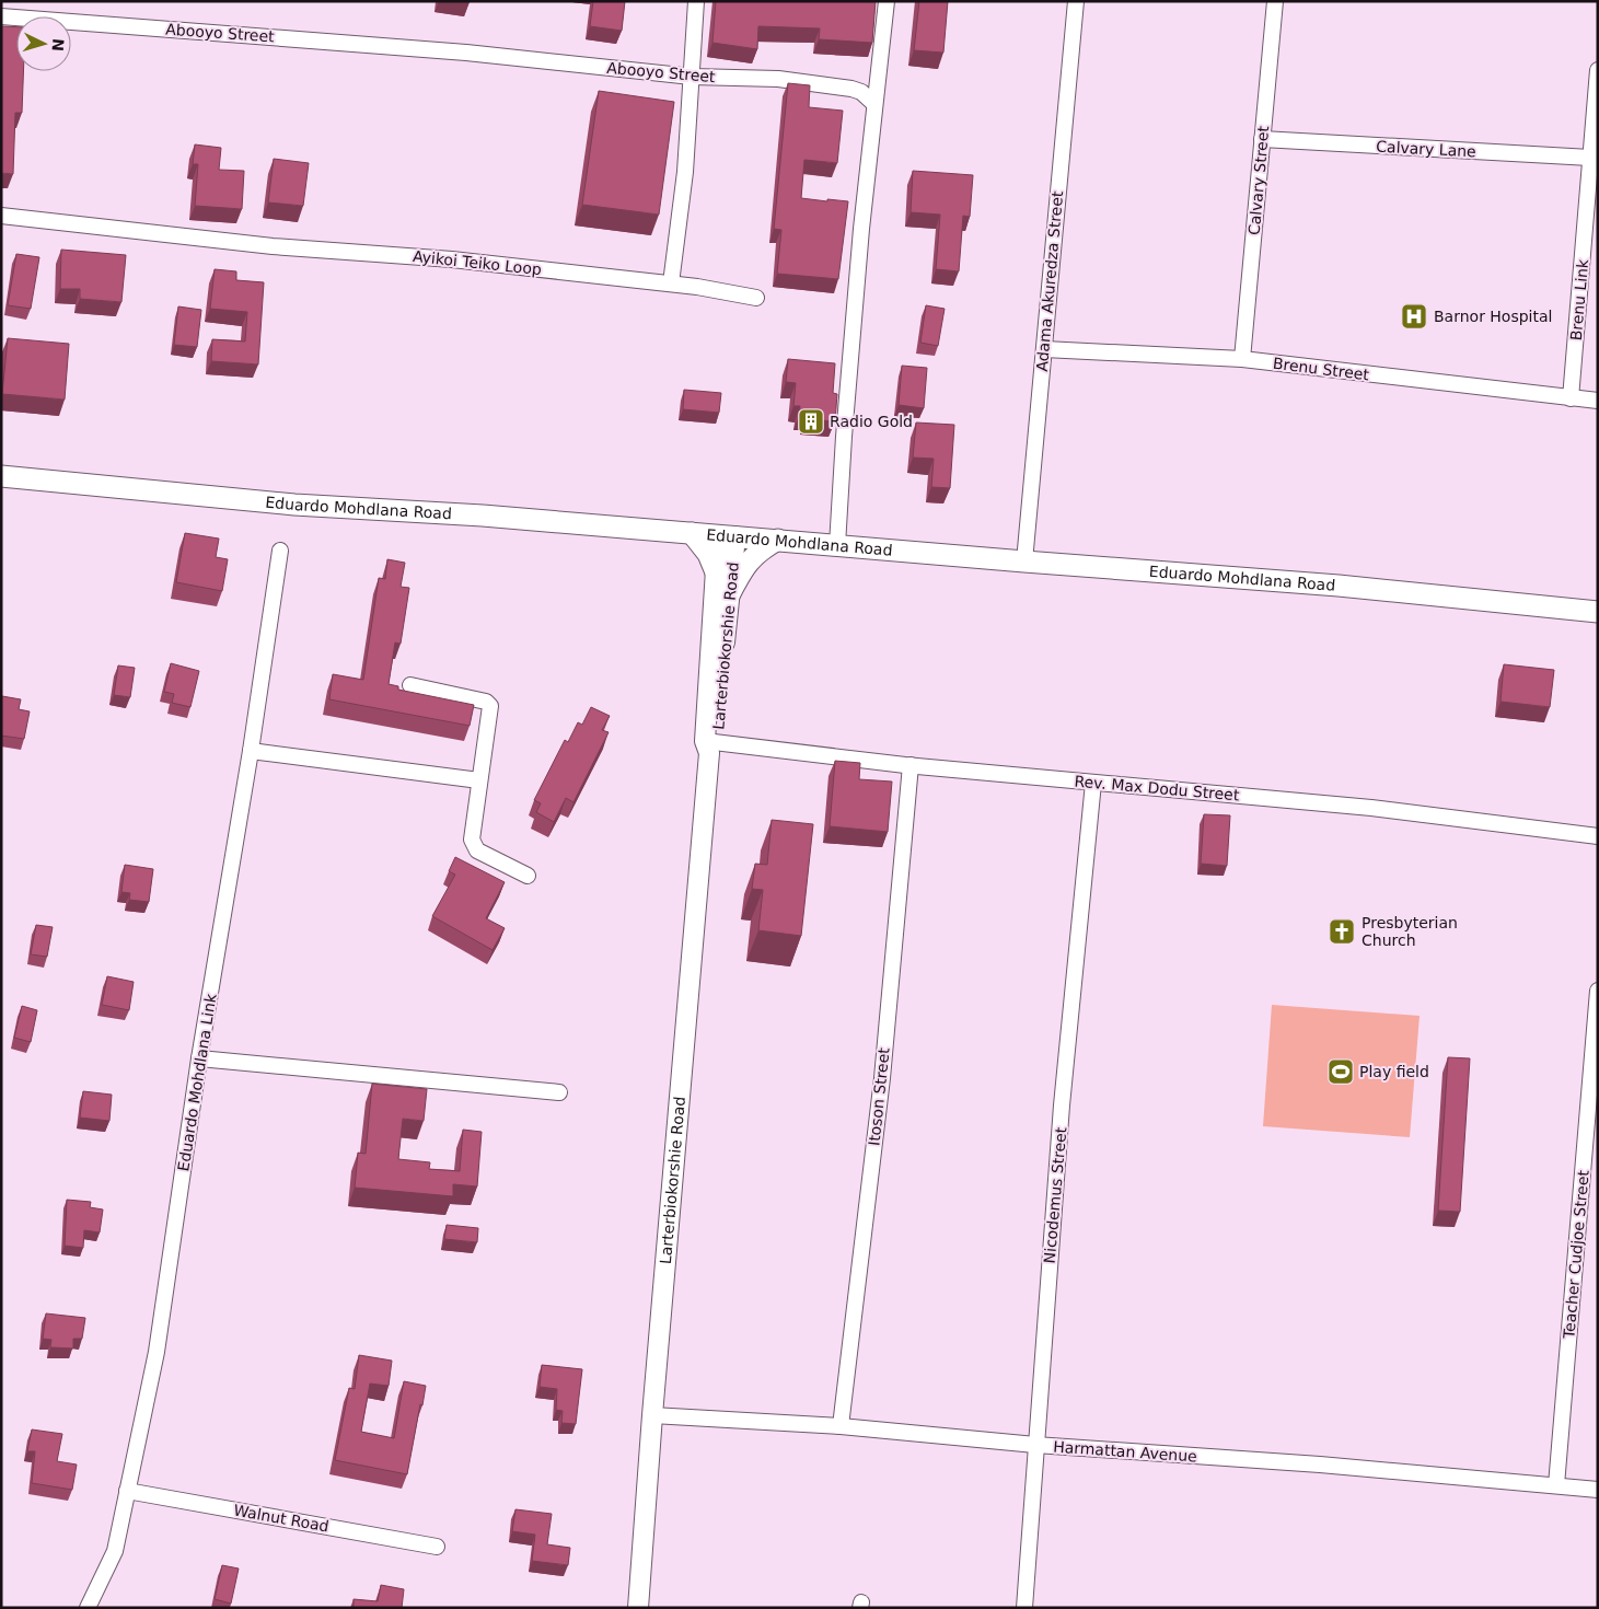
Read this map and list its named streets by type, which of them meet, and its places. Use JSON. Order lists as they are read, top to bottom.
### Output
{
  "streets": {
    "main road": ["Eduardo Mohdlana Road"],
    "street": [
      "Abooyo Street",
      "Calvary Lane",
      "Calvary Street",
      "Ayikoi Teiko Loop",
      "Adama Akuredza Street",
      "Brenu Link",
      "Brenu Street",
      "Larterbiokorshie Road",
      "Rev. Max Dodu Street",
      "Eduardo Mohdlana Link",
      "Itoson Street",
      "Nicodemus Street",
      "Teacher Cudjoe Street",
      "Harmattan Avenue",
      "Walnut Road"
    ]
  },
  "crossings": [
    ["Calvary Lane", "Calvary Street"],
    ["Calvary Lane", "Brenu Link"],
    ["Calvary Street", "Brenu Street"],
    ["Adama Akuredza Street", "Brenu Street"],
    ["Adama Akuredza Street", "Eduardo Mohdlana Road"],
    ["Brenu Link", "Brenu Street"],
    ["Eduardo Mohdlana Road", "Larterbiokorshie Road"],
    ["Larterbiokorshie Road", "Rev. Max Dodu Street"],
    ["Larterbiokorshie Road", "Harmattan Avenue"],
    ["Rev. Max Dodu Street", "Itoson Street"],
    ["Rev. Max Dodu Street", "Nicodemus Street"],
    ["Eduardo Mohdlana Link", "Walnut Road"],
    ["Itoson Street", "Harmattan Avenue"],
    ["Nicodemus Street", "Harmattan Avenue"],
    ["Teacher Cudjoe Street", "Harmattan Avenue"]
  ],
  "places": {
    "hospital": ["Barnor Hospital"],
    "building": ["Radio Gold"],
    "church": ["Presbyterian Church"],
    "sports": ["Play field"]
  },
  "north": "right"
}
